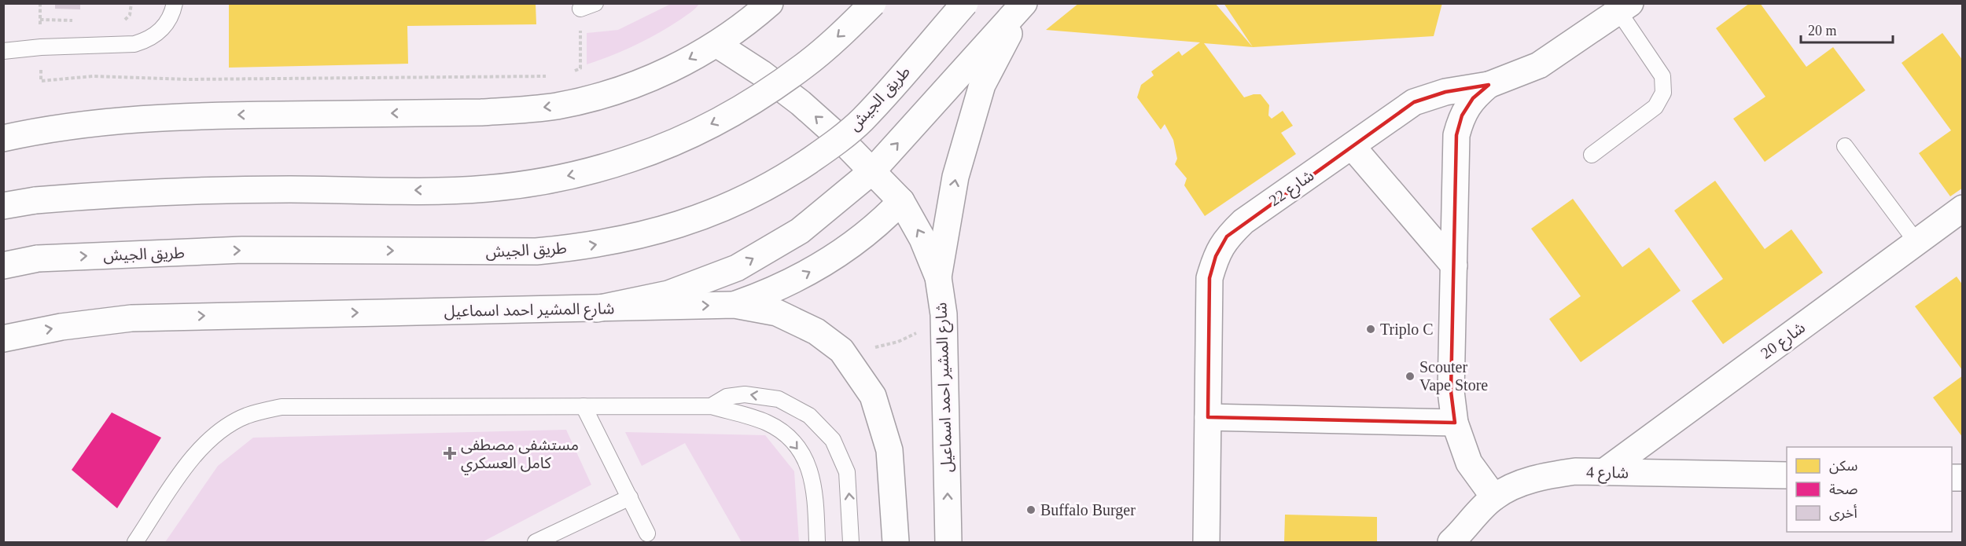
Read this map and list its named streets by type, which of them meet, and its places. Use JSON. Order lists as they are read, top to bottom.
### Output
{
  "streets": {
    "main road": [
      "طريق الجيش",
      "شارع 22",
      "شارع المشير احمد اسماعيل",
      "شارع 20",
      "شارع 4"
    ]
  },
  "crossings": [
    ["شارع 20", "شارع 4"]
  ],
  "places": {
    "other": ["Triplo C", "Scouter Vape Store", "Buffalo Burger"],
    "health": ["مستشفى مصطفى كامل العسكري"]
  },
  "legend": ["سكن", "صحة", "أخرى"],
  "scale_bar": "20 m"
}
